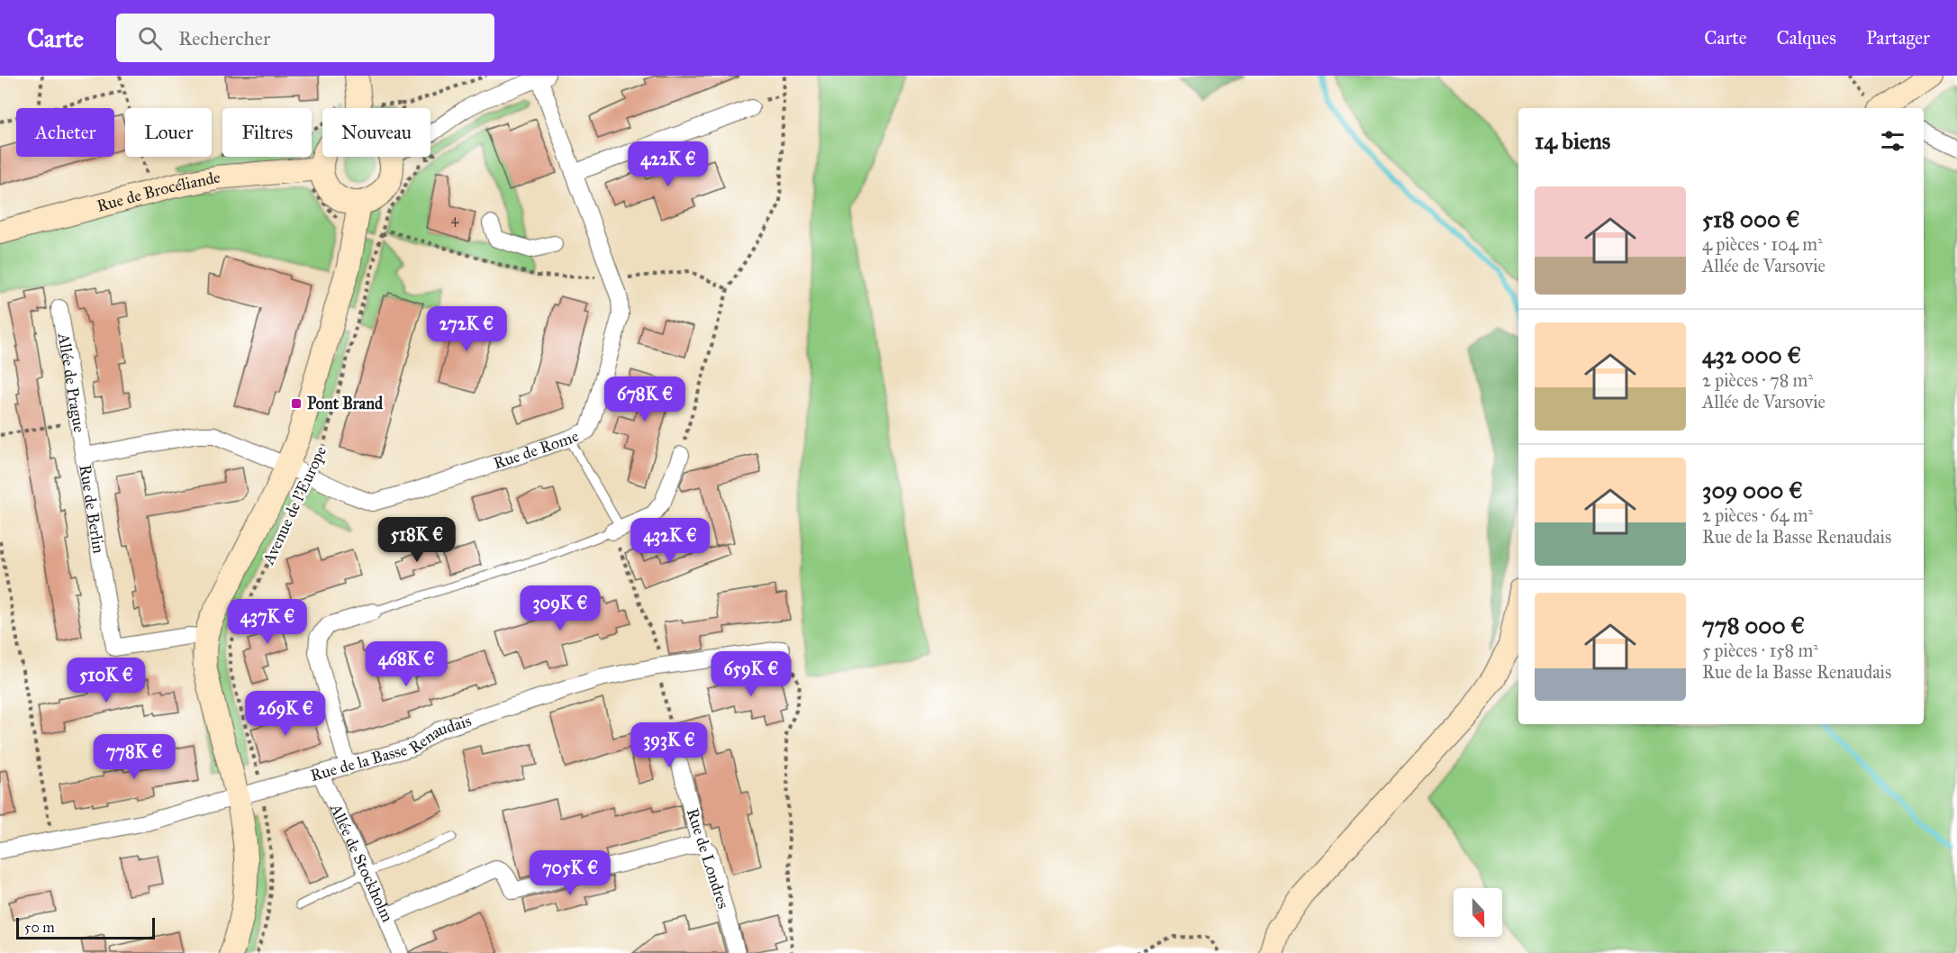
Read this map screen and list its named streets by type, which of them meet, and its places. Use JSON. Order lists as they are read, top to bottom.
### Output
{
  "streets": {
    "street": [
      "Rue de Brocéliande",
      "Allée de Prague",
      "Rue de Rome",
      "Avenue de l'Europe",
      "Rue de Berlin",
      "Rue de la Basse Renaudais",
      "Rue de Londres",
      "Allée de Stockholm"
    ]
  },
  "crossings": [
    ["Allée de Prague", "Rue de Berlin"],
    ["Rue de Rome", "Avenue de l'Europe"],
    ["Rue de Rome", "Rue de Berlin"],
    ["Avenue de l'Europe", "Rue de Berlin"],
    ["Avenue de l'Europe", "Rue de la Basse Renaudais"],
    ["Rue de la Basse Renaudais", "Allée de Stockholm"]
  ],
  "places": {
    "transit": ["Pont Brand"]
  },
  "house_numbers": ["4"],
  "scale_bar": "50 m",
  "north": "bottom",
  "page": {
    "header": "Carte",
    "search": "Rechercher",
    "nav": ["Carte", "Calques", "Partager"],
    "chip": [
      "Acheter",
      "Louer",
      "Filtres",
      "Nouveau"
    ],
    "heading": "14 biens",
    "price": [
      "422K €",
      "272K €",
      "678K €",
      "518K €",
      "432K €",
      "309K €",
      "437K €",
      "468K €",
      "659K €",
      "510K €",
      "269K €",
      "393K €",
      "778K €",
      "705K €"
    ],
    "list": [
      {
        "name": "518 000 €",
        "note": "4 pièces · 104 m² · Allée de Varsovie"
      },
      {
        "name": "432 000 €",
        "note": "2 pièces · 78 m² · Allée de Varsovie"
      },
      {
        "name": "309 000 €",
        "note": "2 pièces · 64 m² · Rue de la Basse Renaudais"
      },
      {
        "name": "778 000 €",
        "note": "5 pièces · 158 m² · Rue de la Basse Renaudais"
      }
    ],
    "scale": "50 m"
  }
}
